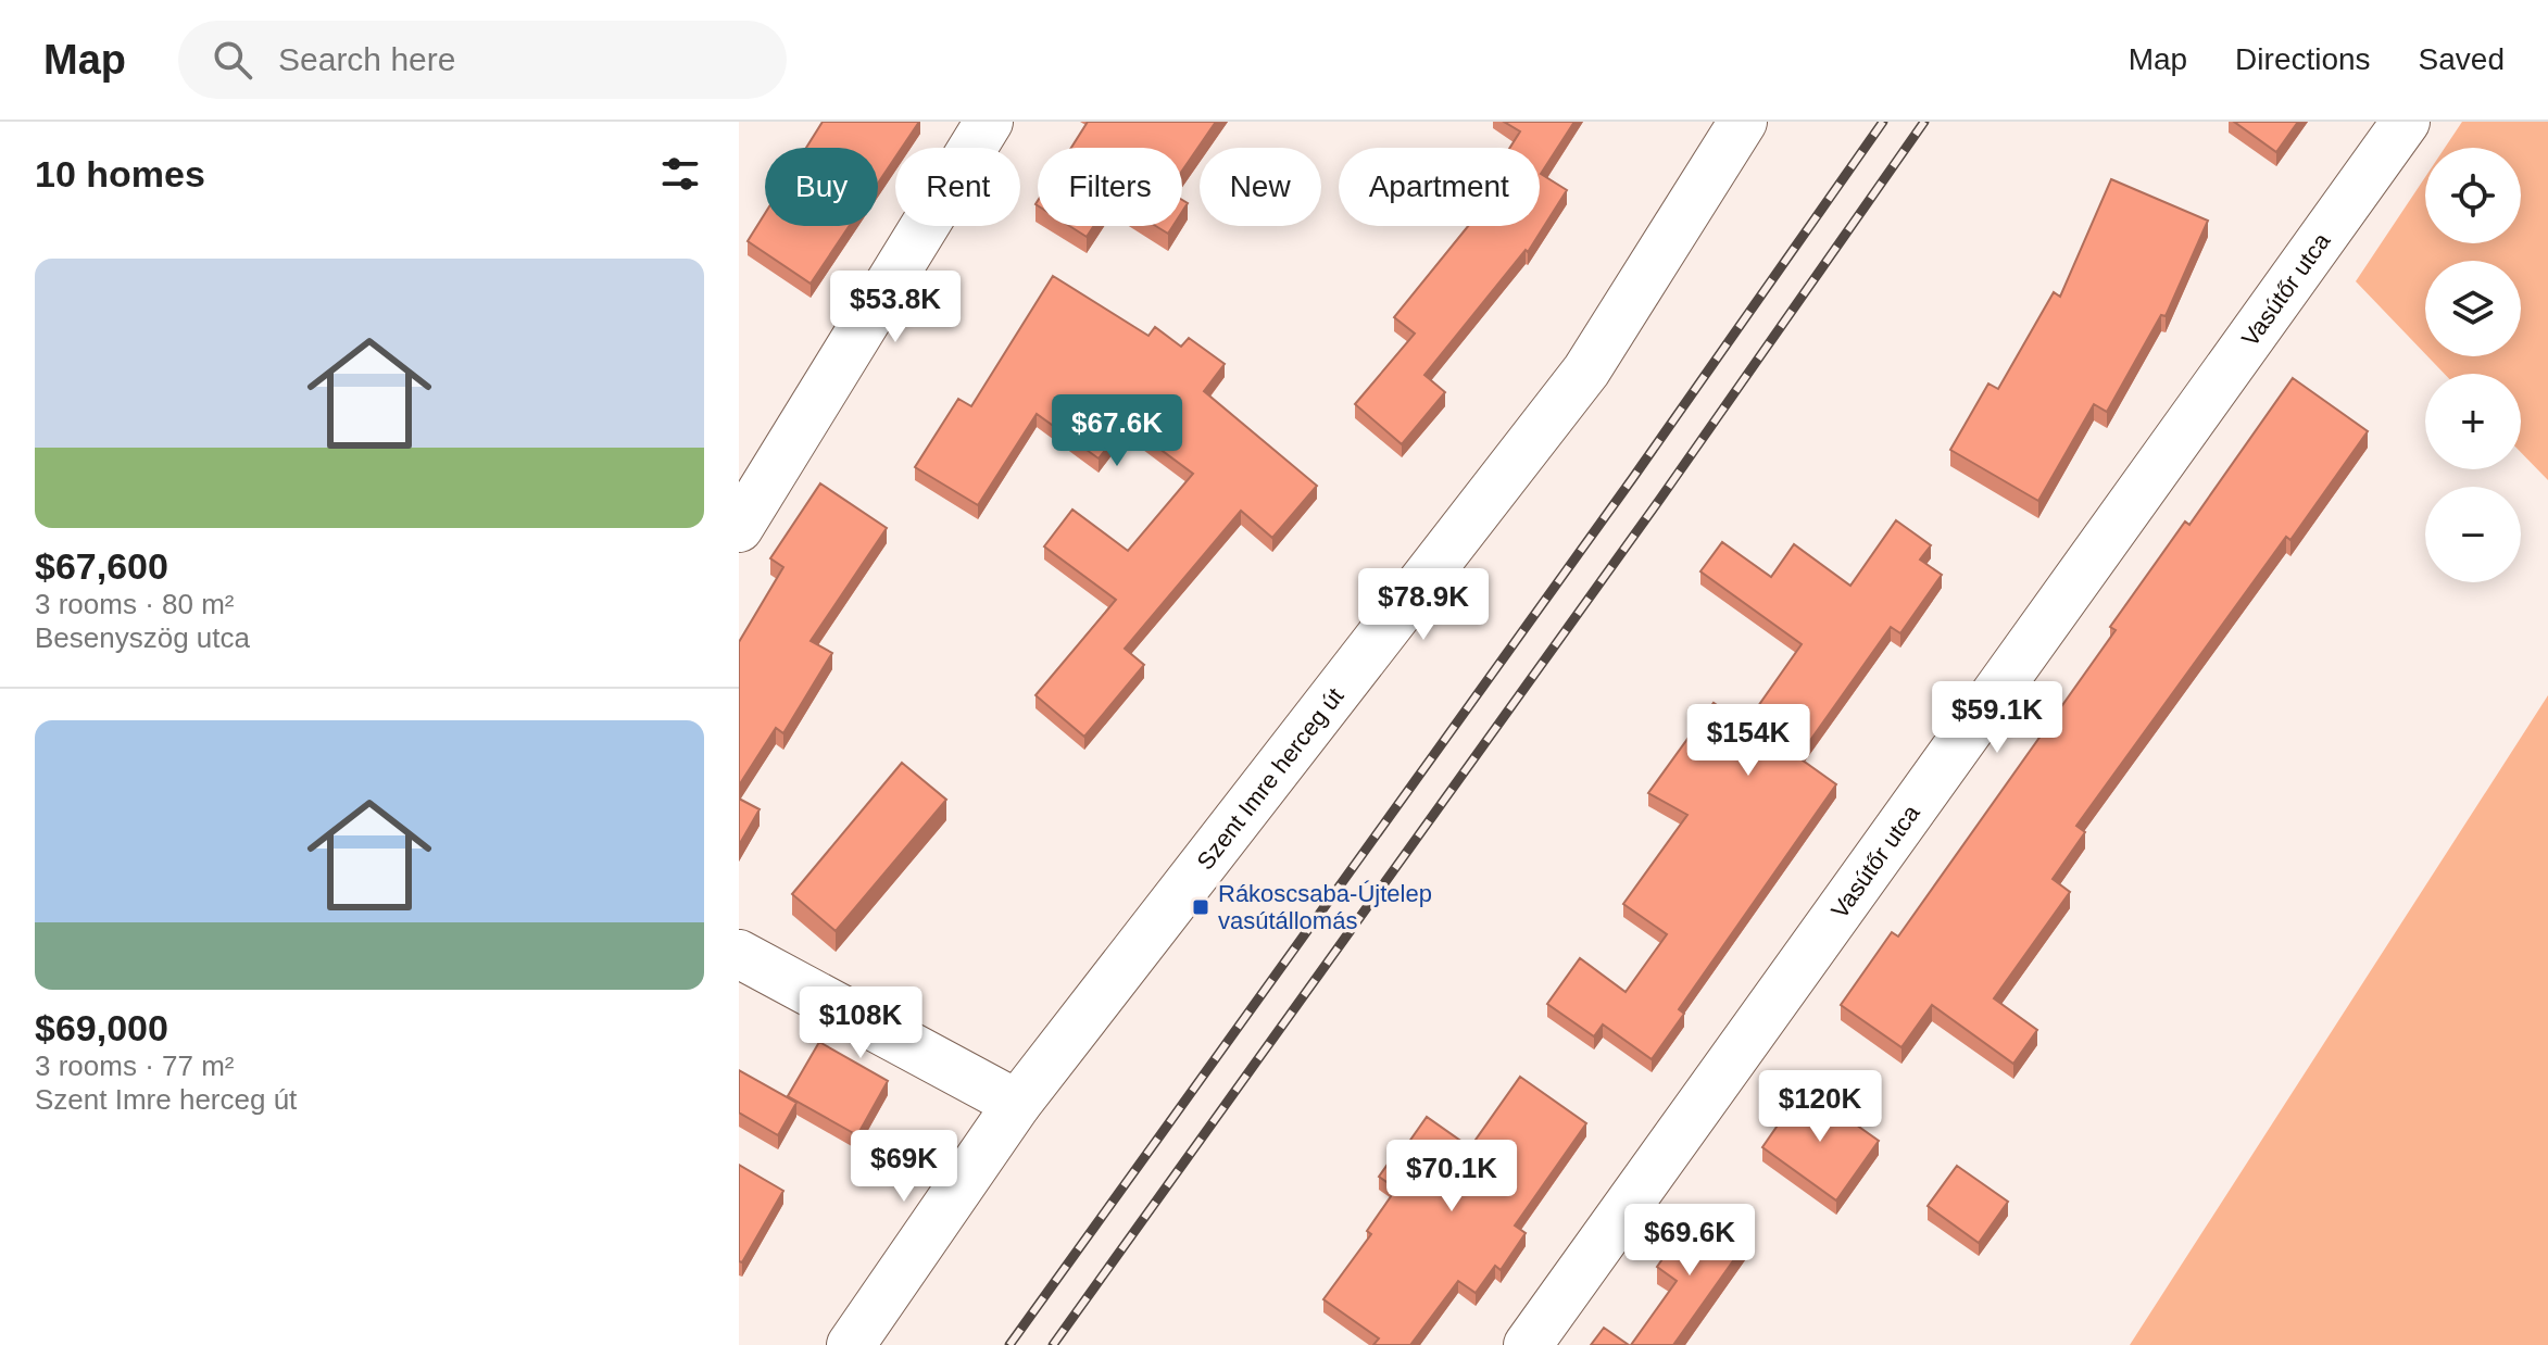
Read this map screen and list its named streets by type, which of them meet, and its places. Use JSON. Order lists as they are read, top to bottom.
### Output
{
  "streets": {
    "street": ["Vasútőr utca", "Szent Imre herceg út"]
  },
  "places": {
    "transit": ["Rákoscsaba-Újtelep vasútállomás"]
  },
  "page": {
    "header": "Map",
    "search": "Search here",
    "nav": ["Map", "Directions", "Saved"],
    "heading": "10 homes",
    "map_buttons": ["+", "−"],
    "chip": [
      "Buy",
      "Rent",
      "Filters",
      "New",
      "Apartment"
    ],
    "list": [
      {
        "name": "$67,600",
        "note": "3 rooms · 80 m² · Besenyszög utca"
      },
      {
        "name": "$69,000",
        "note": "3 rooms · 77 m² · Szent Imre herceg út"
      }
    ],
    "price": [
      "$53.8K",
      "$67.6K",
      "$78.9K",
      "$59.1K",
      "$154K",
      "$108K",
      "$120K",
      "$69K",
      "$70.1K",
      "$69.6K"
    ]
  }
}
